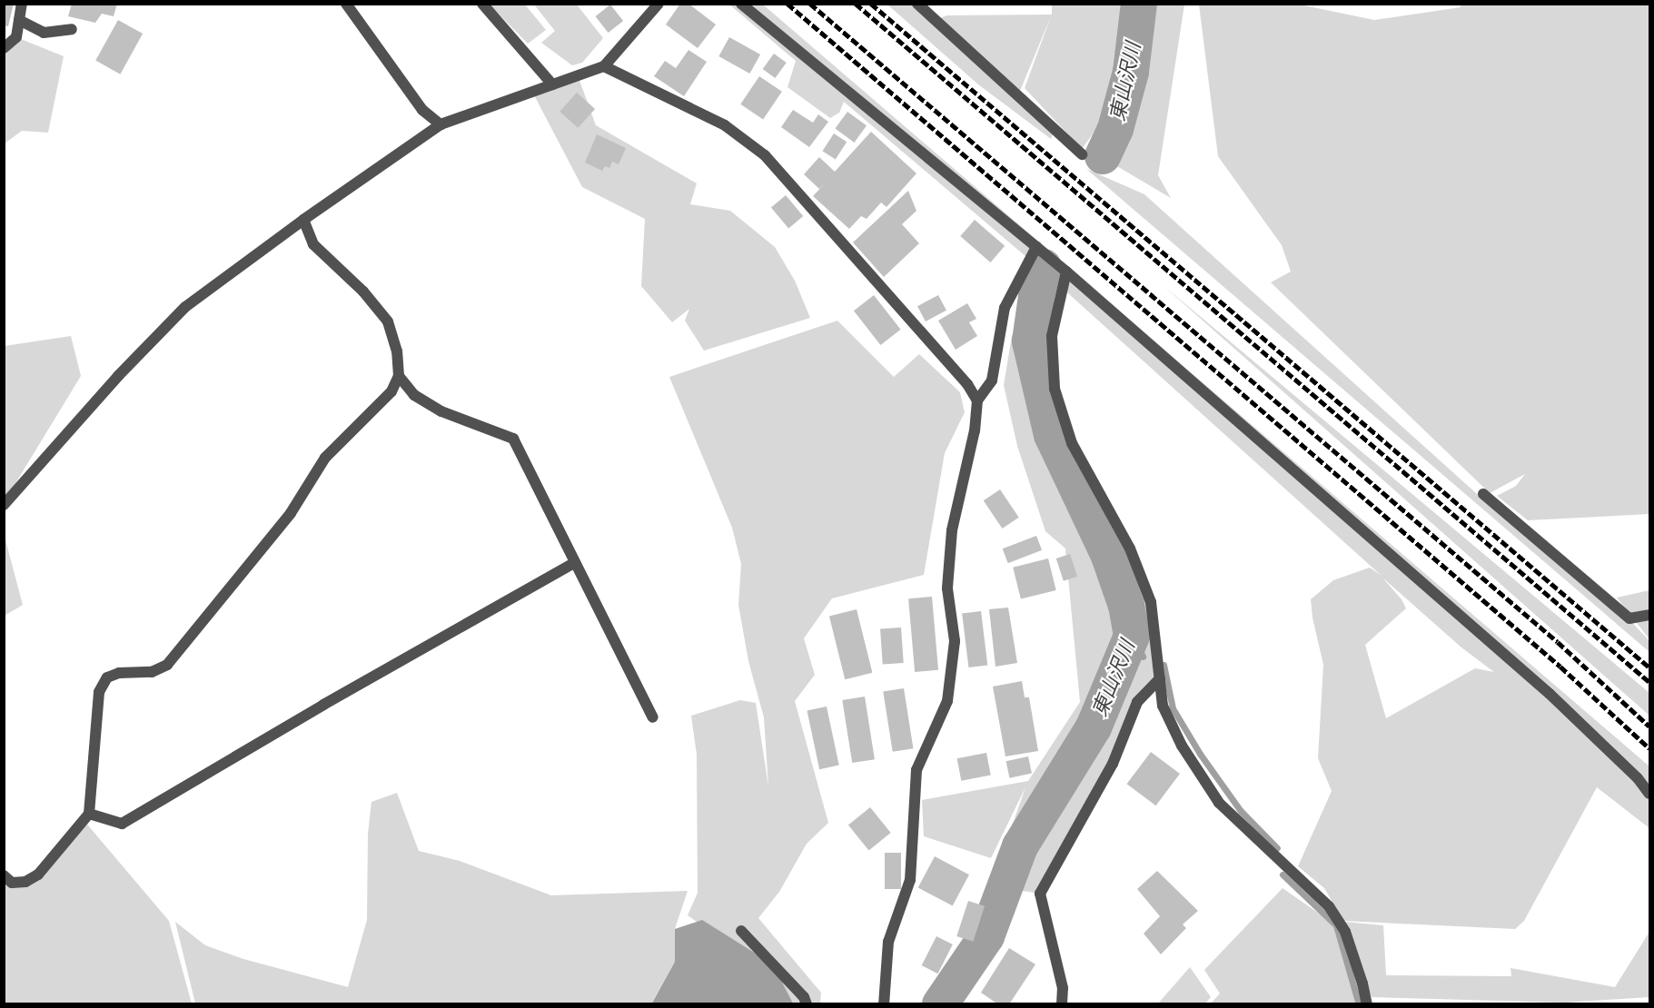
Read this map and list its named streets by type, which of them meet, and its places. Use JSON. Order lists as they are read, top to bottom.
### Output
{
  "water": ["東山沢川"]
}
